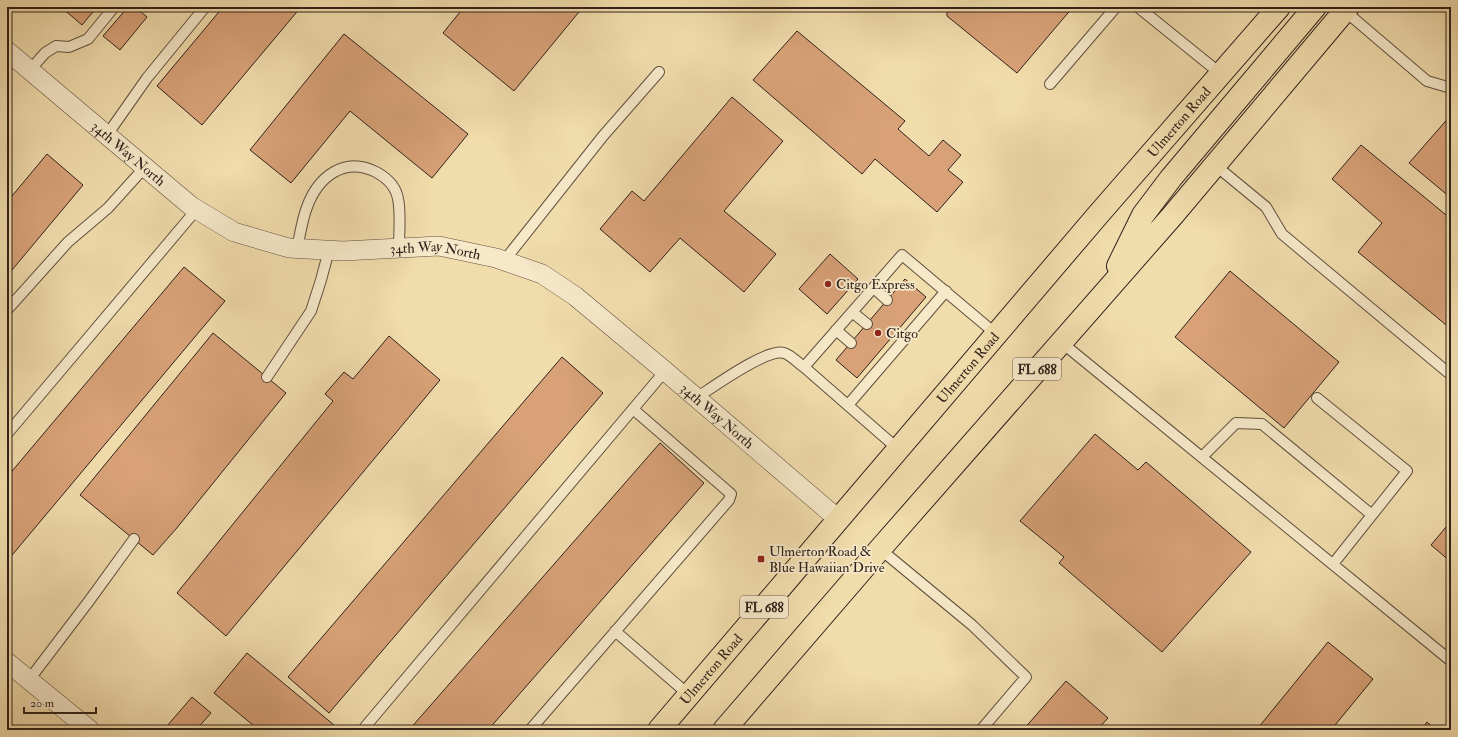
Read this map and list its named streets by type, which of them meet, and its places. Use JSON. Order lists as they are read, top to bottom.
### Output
{
  "streets": {
    "main road": ["Ulmerton Road", "FL 688"],
    "street": ["34th Way North"]
  },
  "crossings": [
    ["Ulmerton Road", "34th Way North"]
  ],
  "places": {
    "other": ["Citgo Express", "Citgo"],
    "transit": ["Ulmerton Road & Blue Hawaiian Drive"]
  },
  "scale_bar": "20 m"
}
